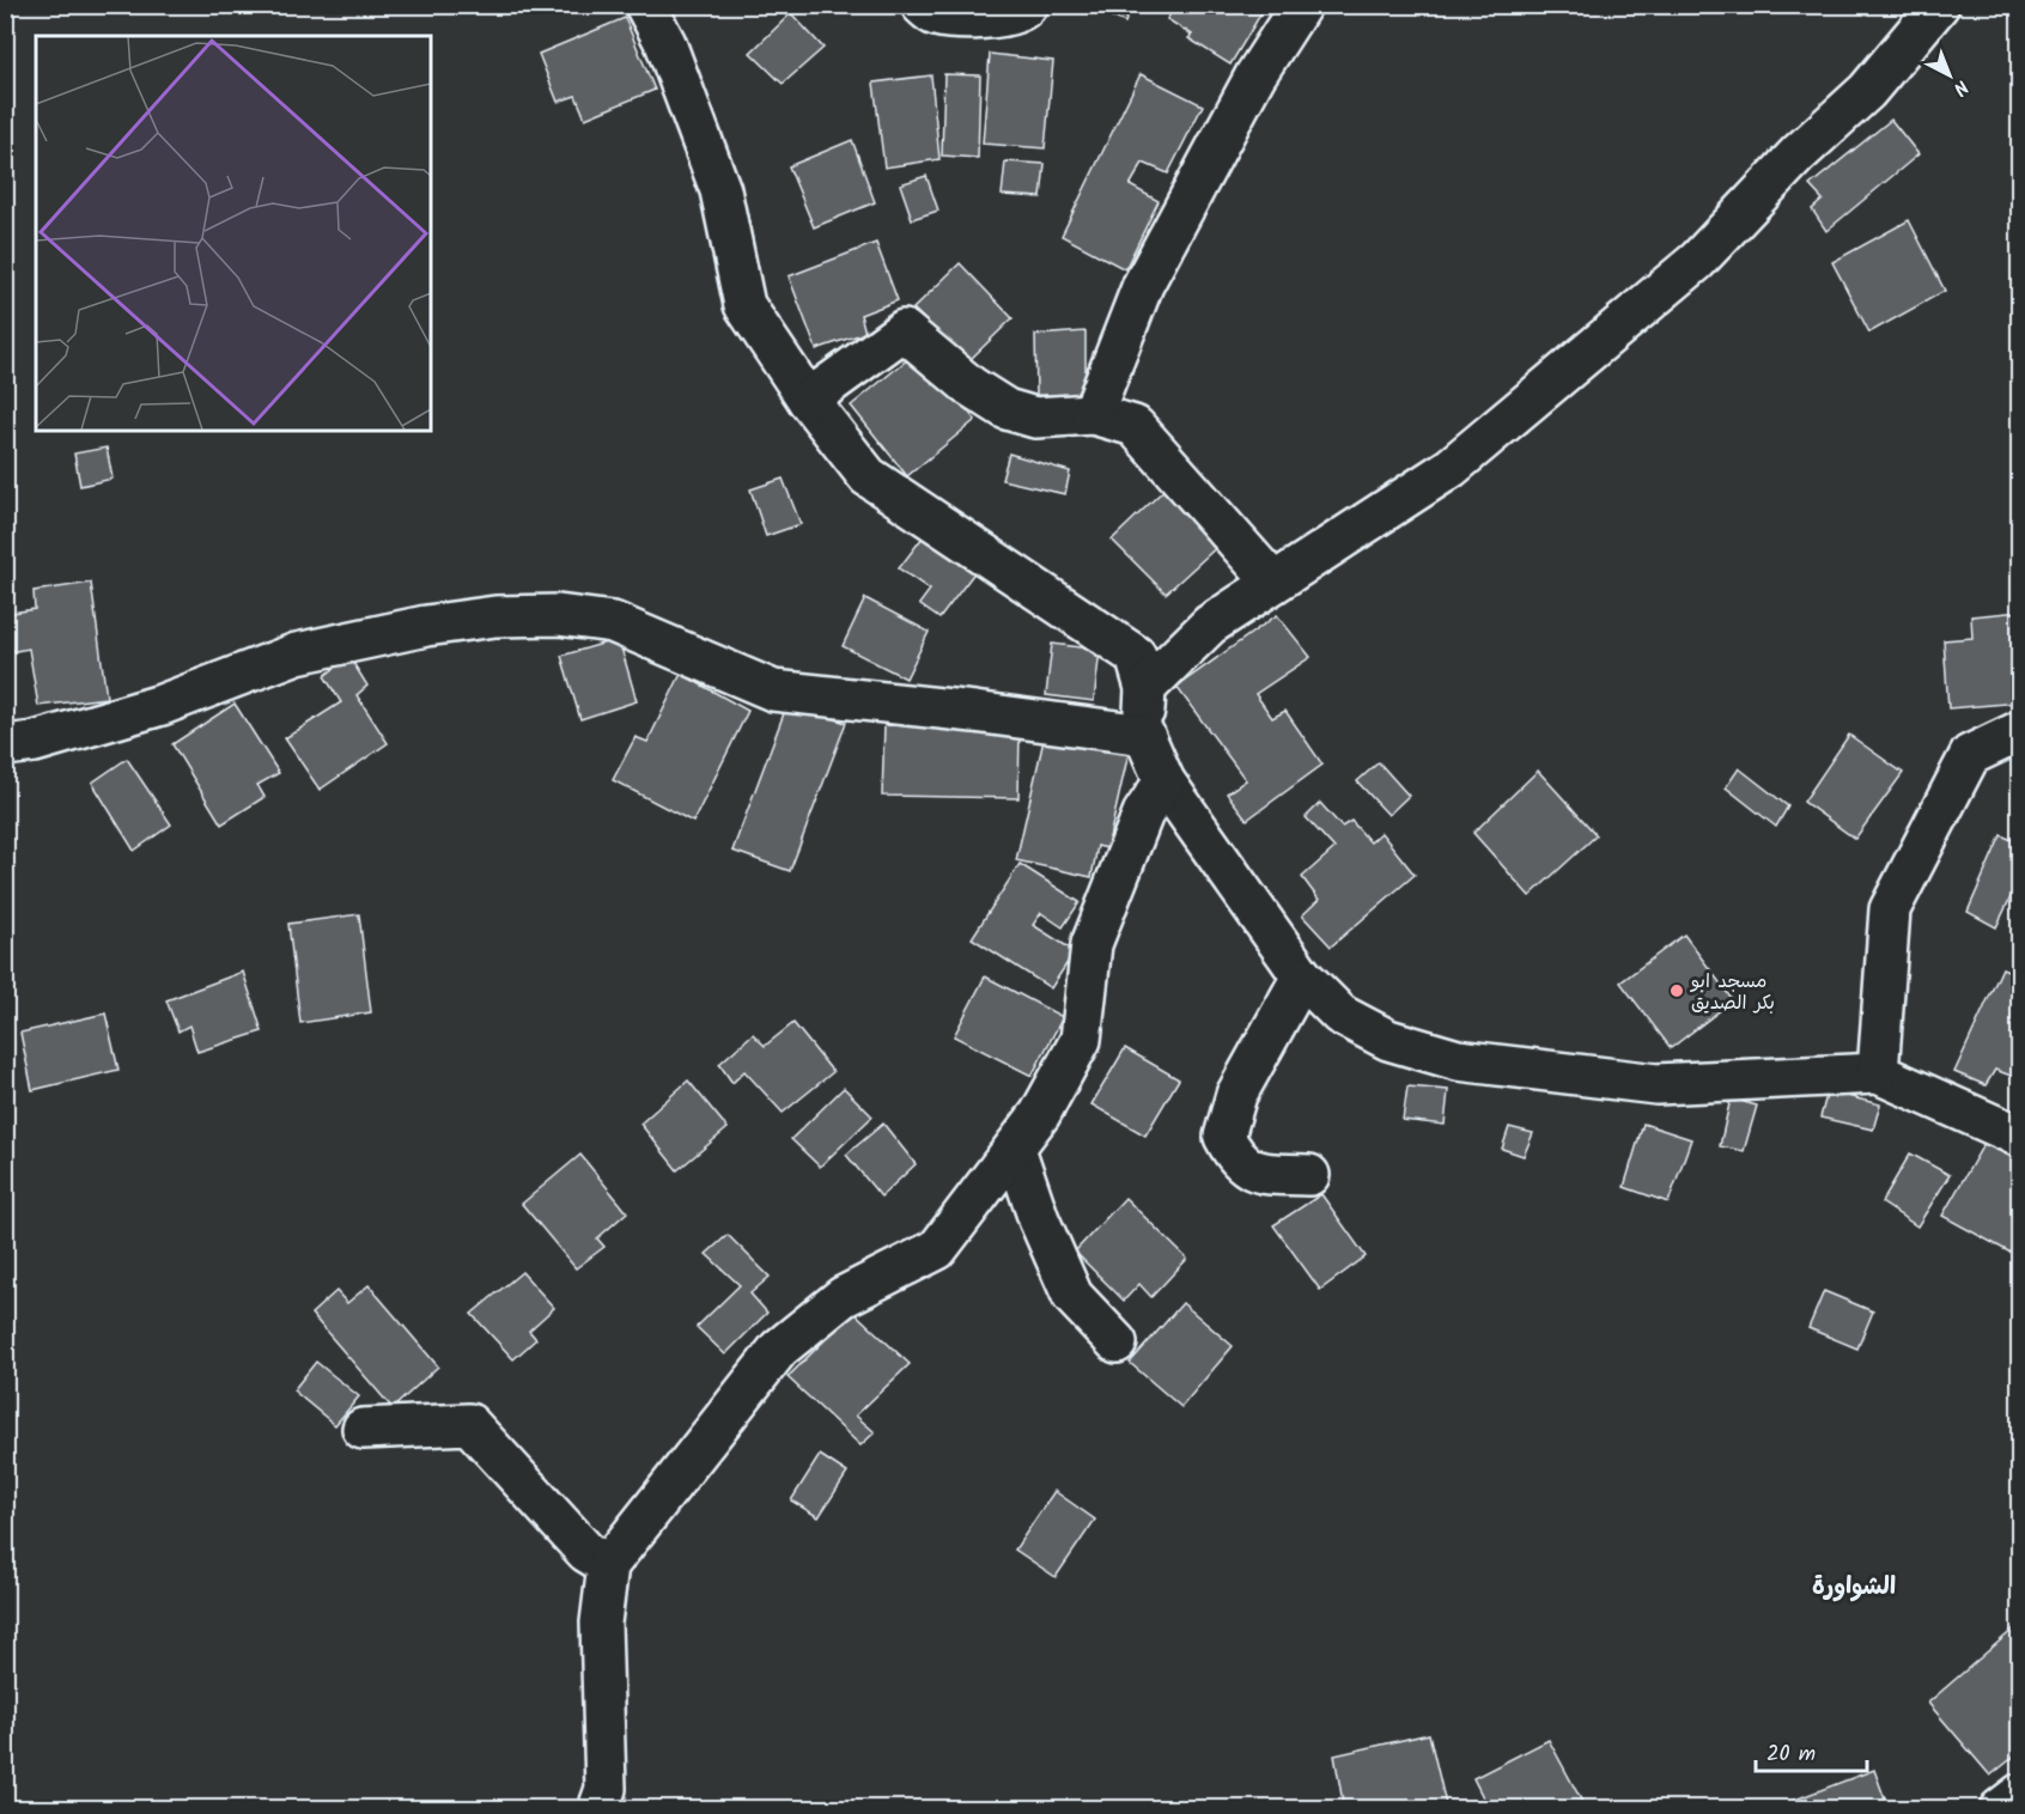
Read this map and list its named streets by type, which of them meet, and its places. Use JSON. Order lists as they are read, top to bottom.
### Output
{
  "districts": ["الشواورة"],
  "places": ["مسجد ابو بكر الصديق"],
  "scale_bar": "20 m",
  "north": "bottom right"
}
